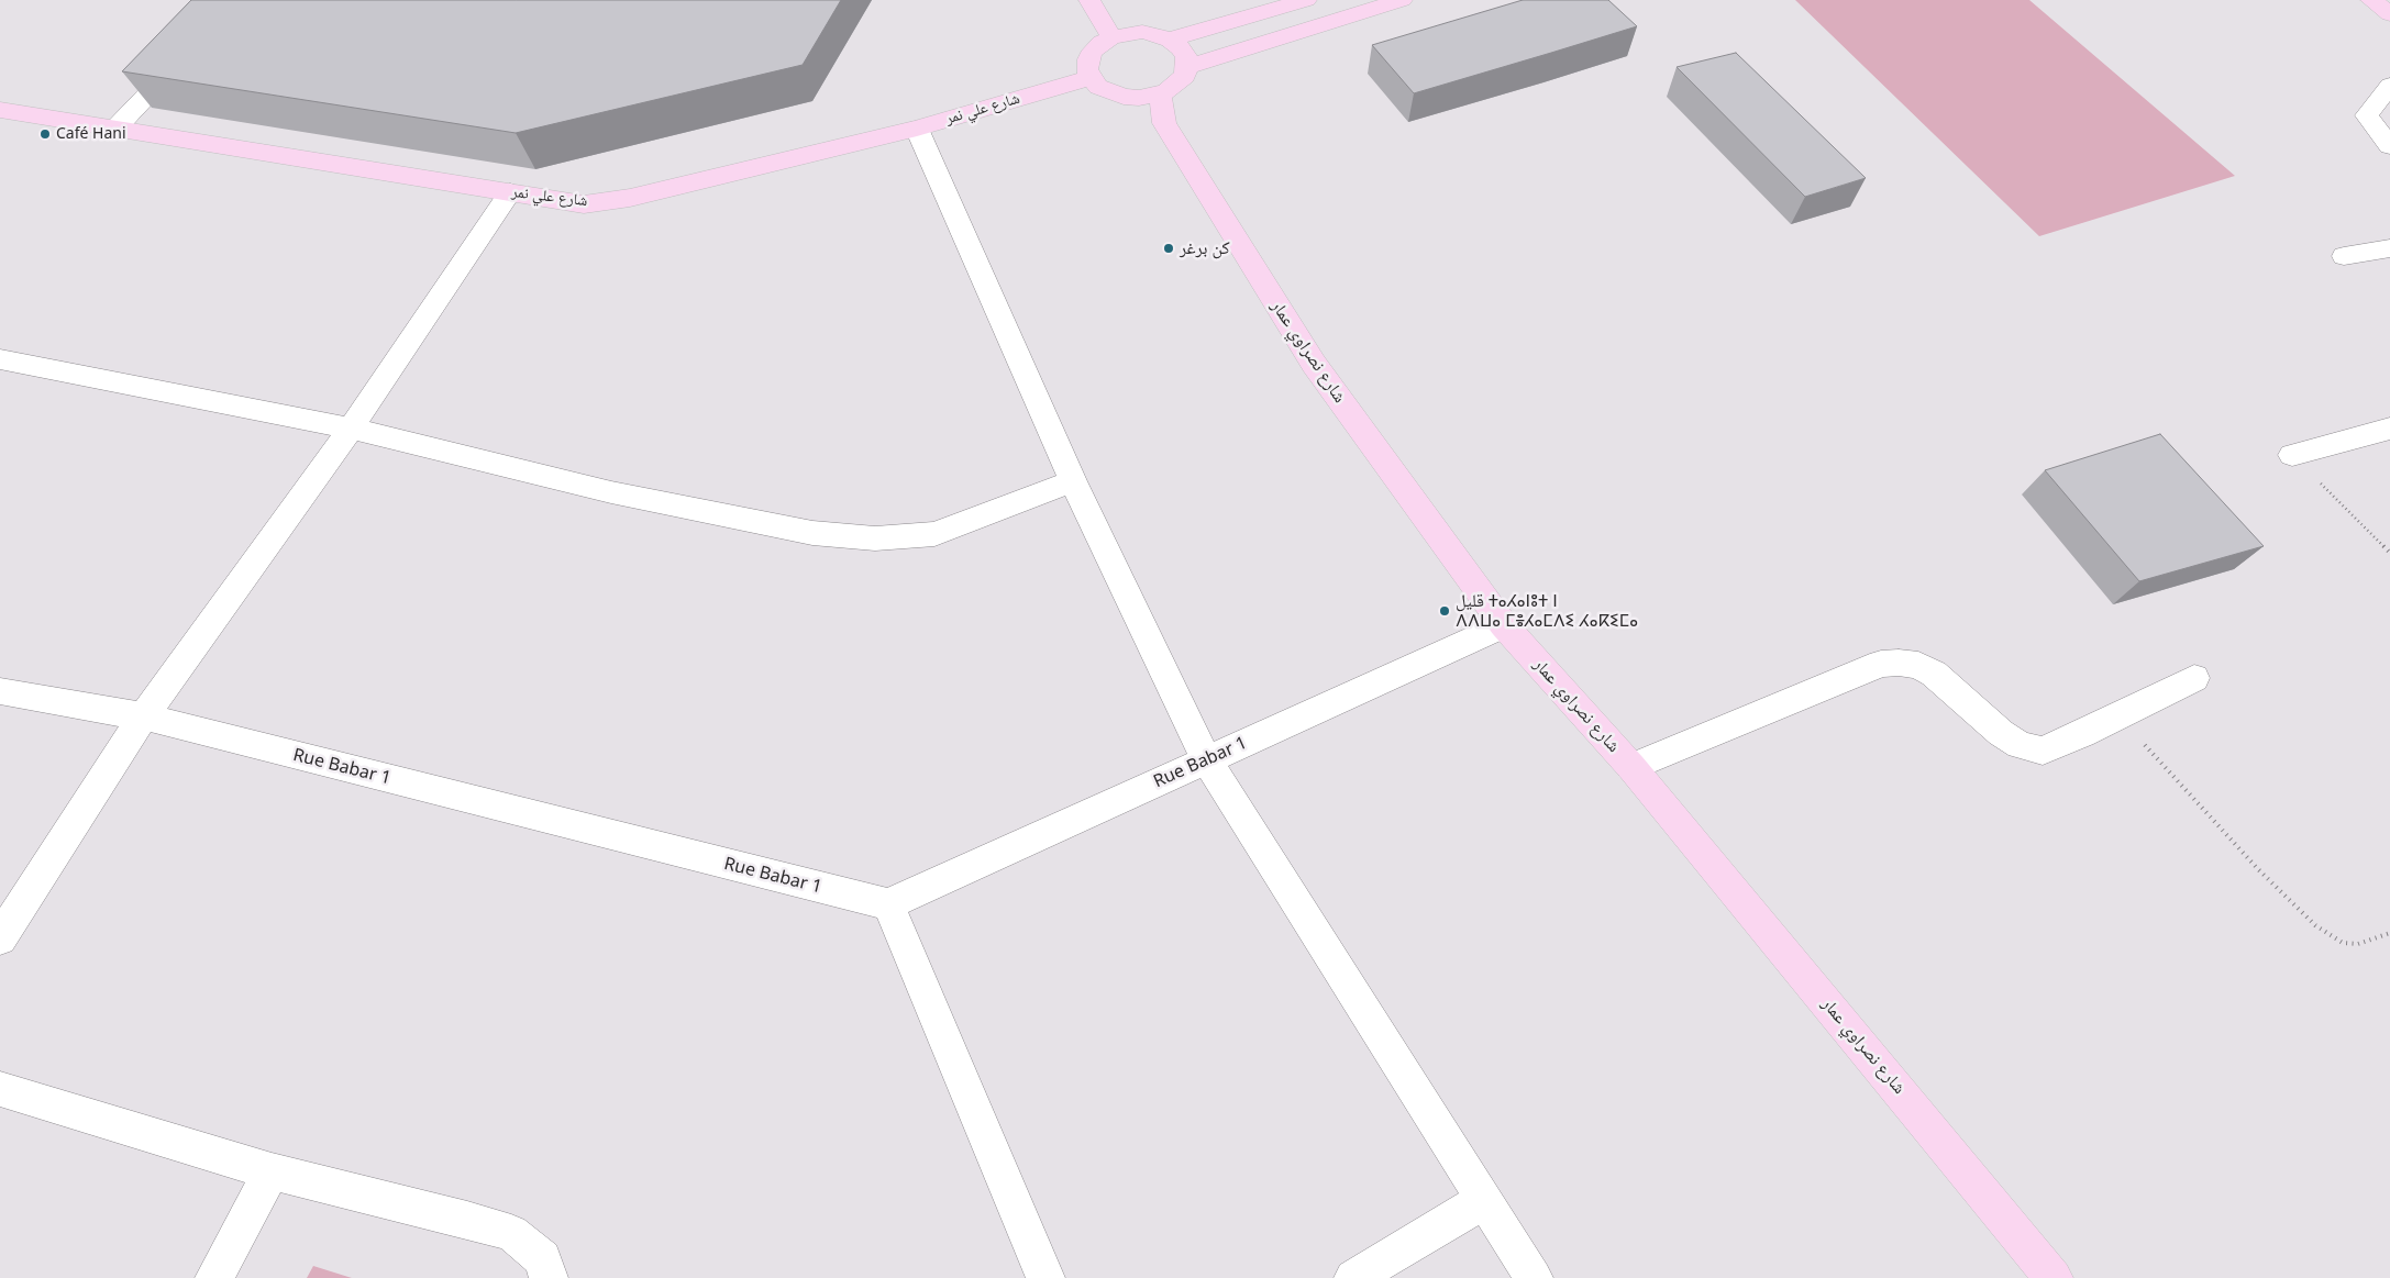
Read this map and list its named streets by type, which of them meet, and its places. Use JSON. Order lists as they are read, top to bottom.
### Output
{
  "streets": {
    "main road": ["شارع علي نمر", "شارع نصراوي عمار"],
    "street": ["Rue Babar 1"]
  },
  "crossings": [
    ["شارع علي نمر", "شارع نصراوي عمار"],
    ["شارع نصراوي عمار", "Rue Babar 1"]
  ],
  "places": ["Café Hani", "كن برغر", "قليل ⵜⴰⵃⴰⵏⵓⵜ ⵏ ⴷⴷⵡⴰ ⵎⴻⵃⴰⵎⴷⵉ ⵃⴰⴽⵉⵎⴰ"]
}
